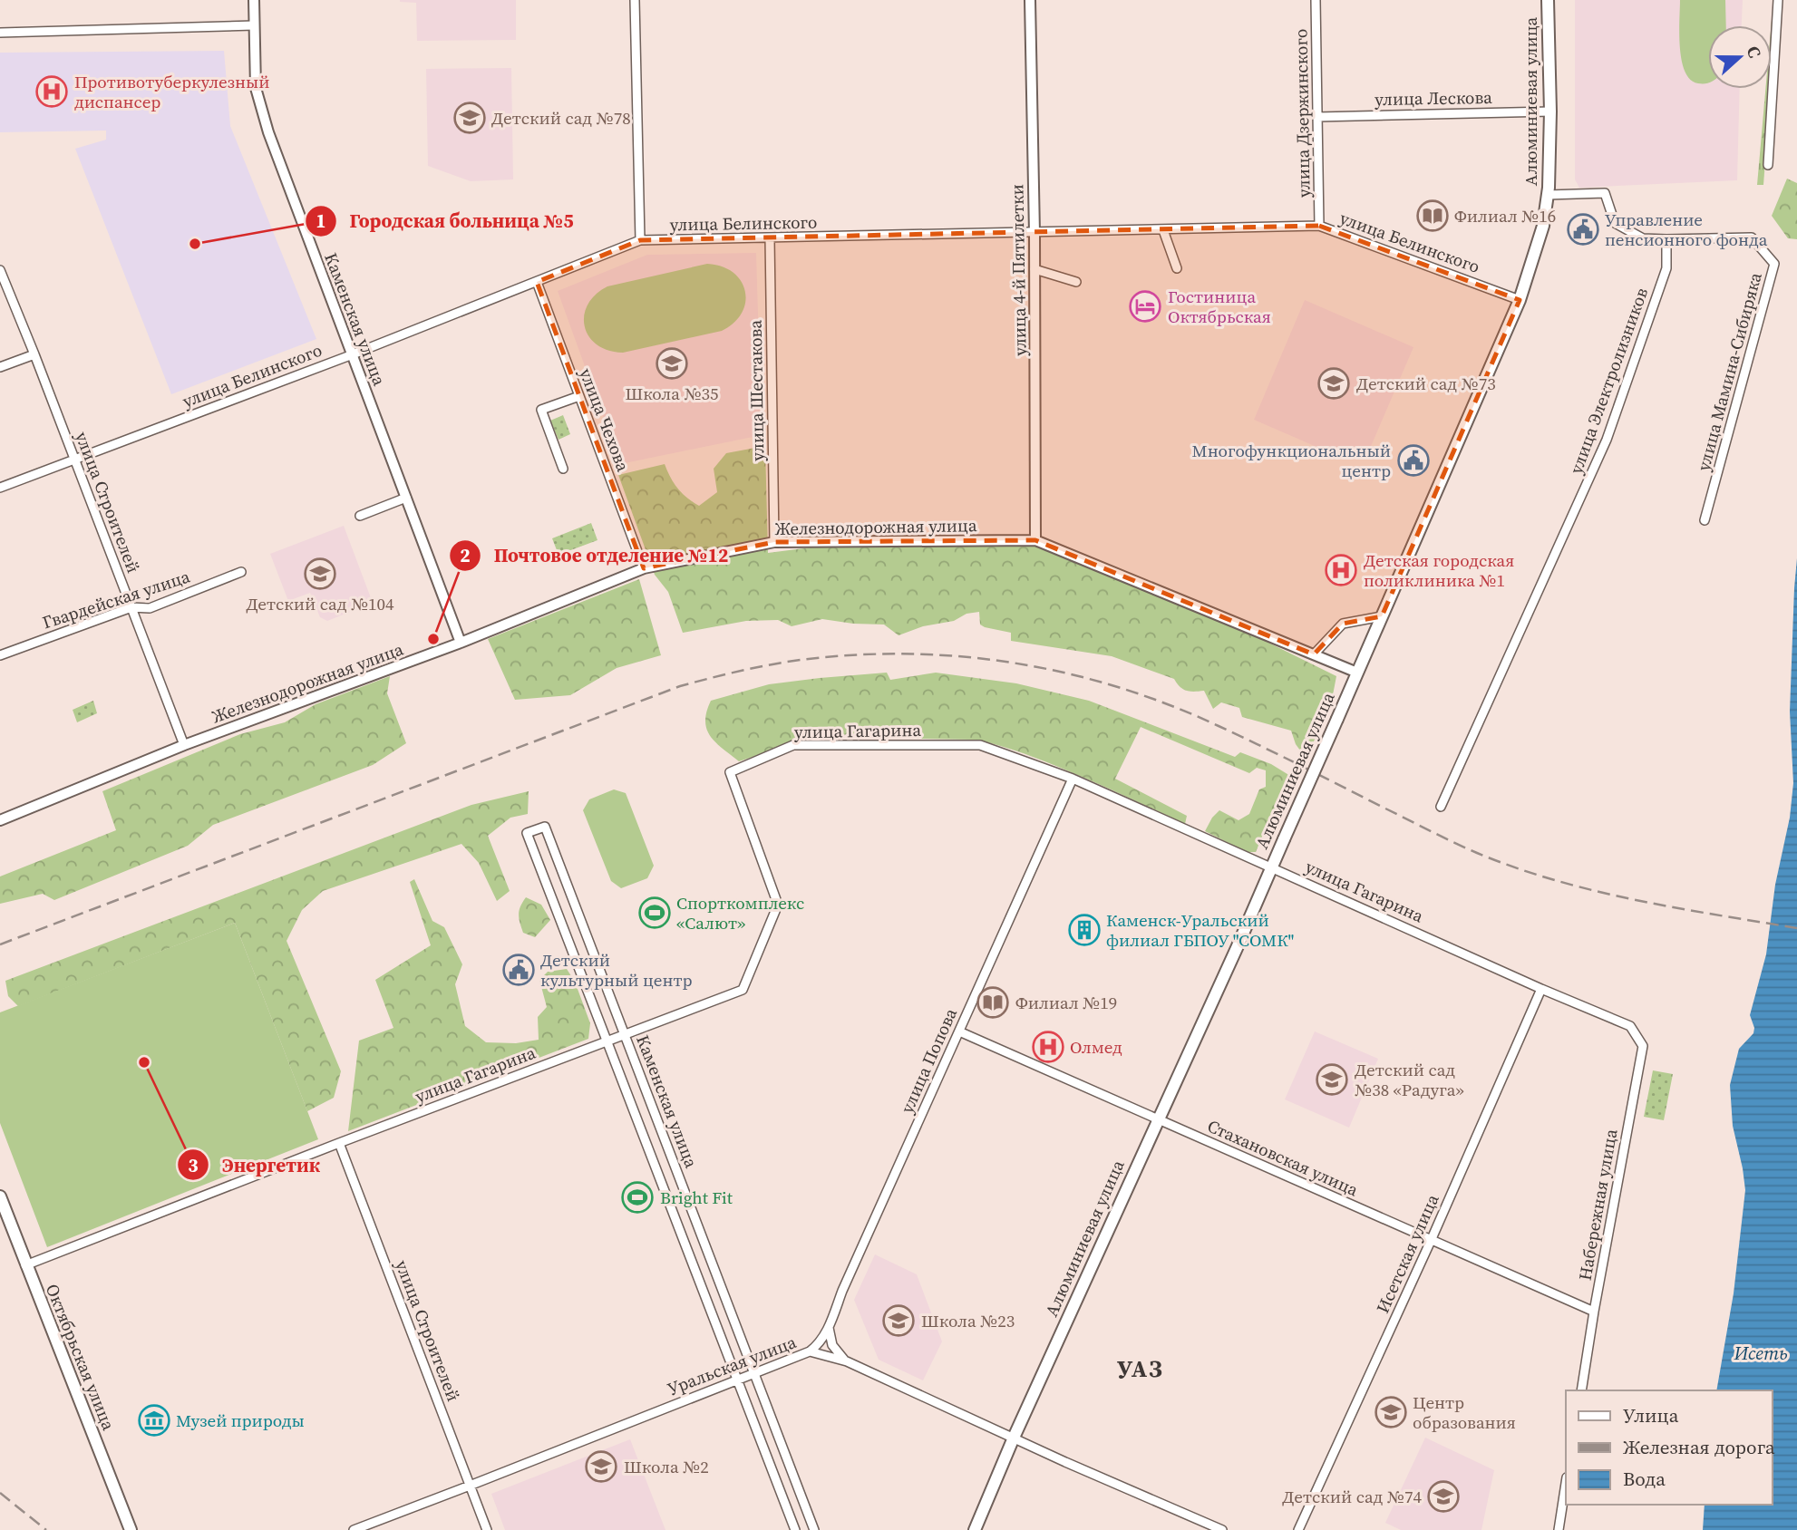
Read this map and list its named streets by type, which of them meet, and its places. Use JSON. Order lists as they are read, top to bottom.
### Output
{
  "streets": {
    "main road": ["Алюминиевая улица", "Октябрьская улица"],
    "street": [
      "улица Лескова",
      "улица Дзержинского",
      "улица Белинского",
      "улица 4-й Пятилетки",
      "Каменская улица",
      "улица Мамина-Сибиряка",
      "улица Электролизников",
      "улица Шестакова",
      "улица Чехова",
      "улица Строителей",
      "Железнодорожная улица",
      "Гвардейская улица",
      "улица Гагарина",
      "улица Попова",
      "Стахановская улица",
      "Набережная улица",
      "Исетская улица",
      "Уральская улица"
    ]
  },
  "crossings": [
    ["улица Лескова", "Алюминиевая улица"],
    ["улица Лескова", "улица Дзержинского"],
    ["Алюминиевая улица", "улица Белинского"],
    ["Алюминиевая улица", "Железнодорожная улица"],
    ["Алюминиевая улица", "улица Гагарина"],
    ["Алюминиевая улица", "Стахановская улица"],
    ["Алюминиевая улица", "Уральская улица"],
    ["улица Дзержинского", "улица Белинского"],
    ["улица Белинского", "улица 4-й Пятилетки"],
    ["улица Белинского", "Каменская улица"],
    ["улица Белинского", "улица Шестакова"],
    ["улица Белинского", "улица Чехова"],
    ["улица Белинского", "улица Строителей"],
    ["улица 4-й Пятилетки", "Железнодорожная улица"],
    ["Каменская улица", "Железнодорожная улица"],
    ["Каменская улица", "улица Гагарина"],
    ["Каменская улица", "Уральская улица"],
    ["улица Мамина-Сибиряка", "улица Электролизников"],
    ["улица Шестакова", "Железнодорожная улица"],
    ["улица Чехова", "Железнодорожная улица"],
    ["улица Строителей", "Железнодорожная улица"],
    ["улица Строителей", "Гвардейская улица"],
    ["улица Строителей", "улица Гагарина"],
    ["улица Строителей", "Уральская улица"],
    ["улица Гагарина", "улица Попова"],
    ["улица Гагарина", "Набережная улица"],
    ["улица Гагарина", "Исетская улица"],
    ["улица Гагарина", "Октябрьская улица"],
    ["улица Попова", "Стахановская улица"],
    ["улица Попова", "Уральская улица"],
    ["Стахановская улица", "Набережная улица"],
    ["Стахановская улица", "Исетская улица"]
  ],
  "districts": ["УАЗ"],
  "water": ["Исеть"],
  "places": {
    "hospital": ["Противотуберкулезный диспансер", "Детская городская поликлиника №1", "Олмед"],
    "school or university": [
      "Детский сад №78",
      "Школа №35",
      "Детский сад №73",
      "Детский сад №104",
      "Детский сад №38 «Радуга»",
      "Школа №23",
      "Центр образования",
      "Школа №2",
      "Детский сад №74"
    ],
    "library": ["Филиал №16", "Филиал №19"],
    "public building": ["Управление пенсионного фонда", "Многофункциональный центр", "Детский культурный центр"],
    "other": ["Городская больница №5", "Почтовое отделение №12", "Энергетик"],
    "hotel": ["Гостиница Октябрьская"],
    "sports": ["Спорткомплекс «Салют»", "Bright Fit"],
    "building": ["Каменск-Уральский филиал ГБПОУ \"СОМК\""],
    "museum": ["Музей природы"]
  },
  "legend": ["Улица", "Железная дорога", "Вода"],
  "north": "right"
}
